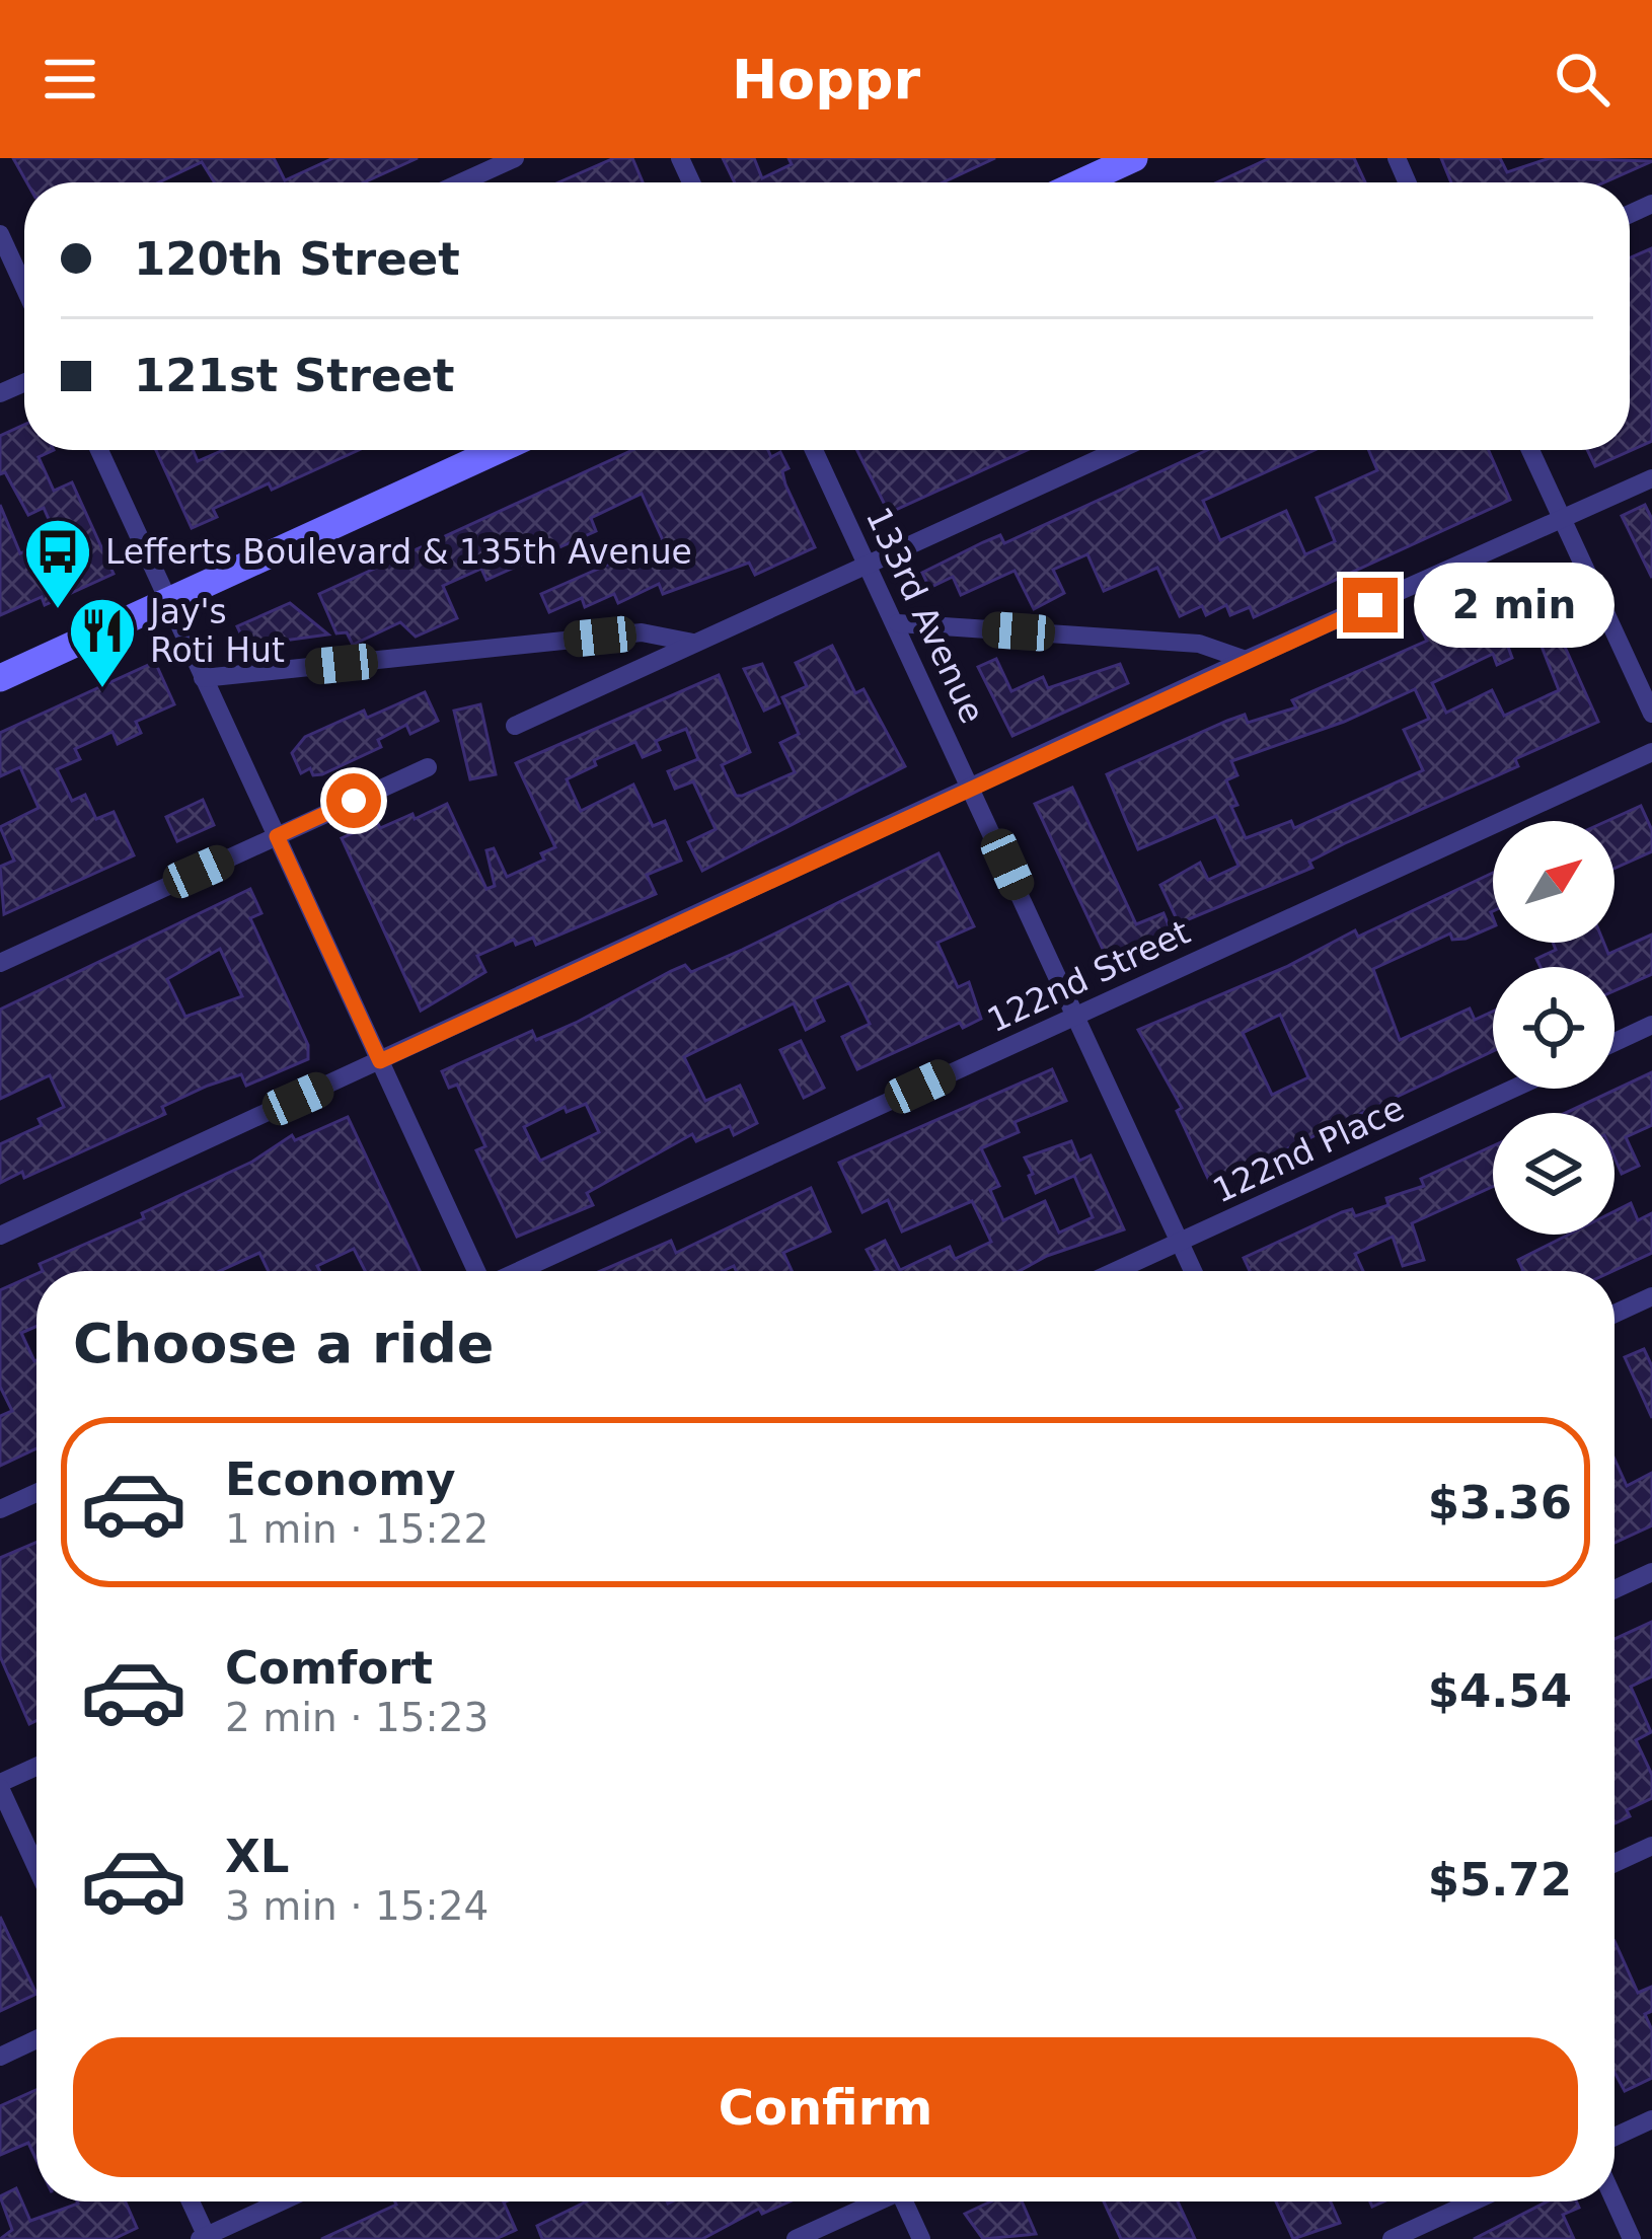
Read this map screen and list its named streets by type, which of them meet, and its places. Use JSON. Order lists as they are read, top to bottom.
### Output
{
  "streets": {
    "street": ["133rd Avenue", "122nd Street", "122nd Place"]
  },
  "crossings": [
    ["133rd Avenue", "122nd Street"],
    ["133rd Avenue", "122nd Place"]
  ],
  "places": {
    "bus stop": ["Lefferts Boulevard & 135th Avenue"],
    "restaurant": ["Jay's Roti Hut"]
  },
  "north": "top right",
  "page": {
    "header": "Hoppr",
    "banner": ["120th Street", "121st Street"],
    "bubble": "2 min",
    "heading": "Choose a ride",
    "list": [
      {
        "name": "Economy",
        "note": "1 min · 15:22",
        "value": "$3.36"
      },
      {
        "name": "Comfort",
        "note": "2 min · 15:23",
        "value": "$4.54"
      },
      {
        "name": "XL",
        "note": "3 min · 15:24",
        "value": "$5.72"
      }
    ],
    "buttons": "Confirm"
  }
}
